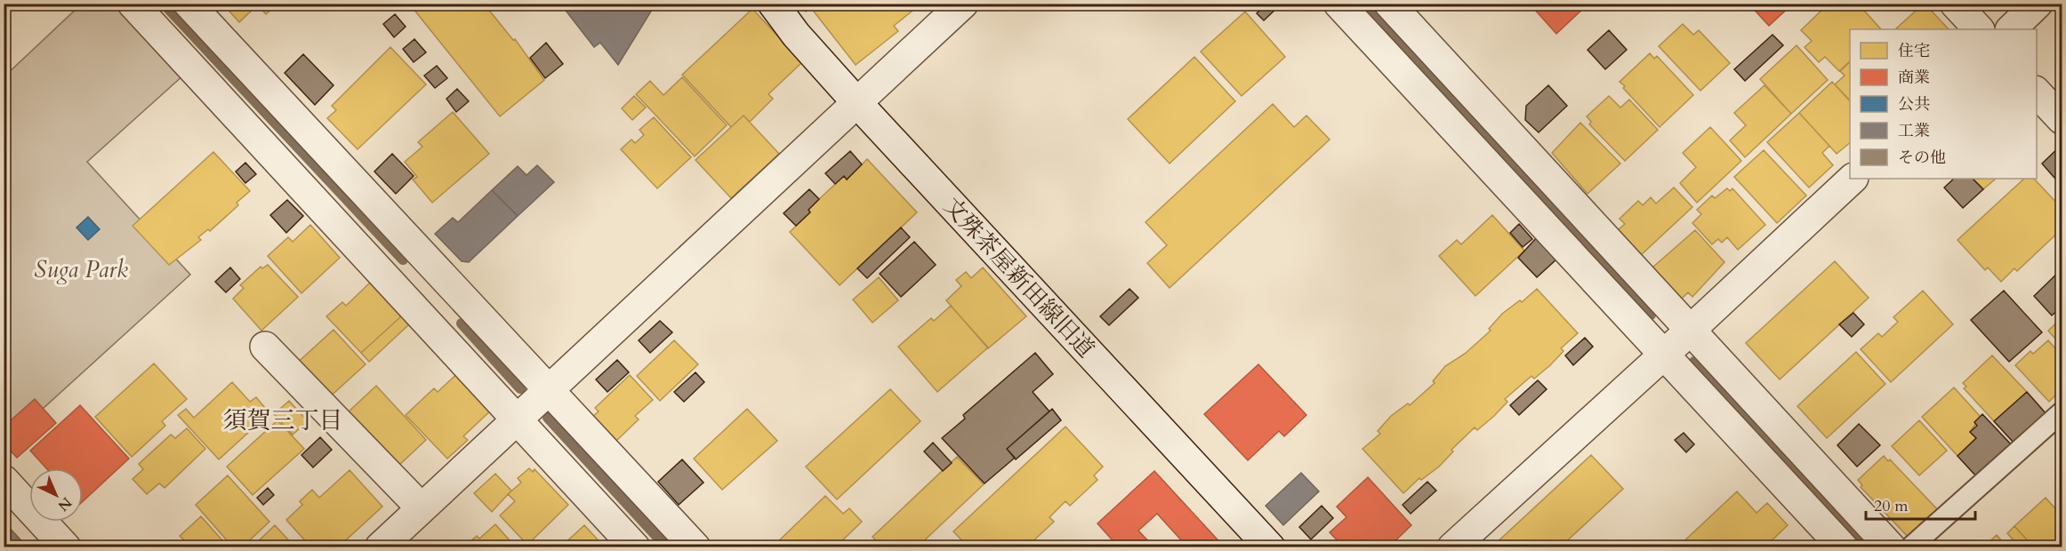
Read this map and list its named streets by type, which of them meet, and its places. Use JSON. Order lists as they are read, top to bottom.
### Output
{
  "streets": {
    "street": ["文殊茶屋新田線旧道"]
  },
  "districts": ["須賀三丁目"],
  "parks": ["Suga Park"],
  "legend": [
    "住宅",
    "商業",
    "公共",
    "工業",
    "その他"
  ],
  "scale_bar": "20 m",
  "north": "bottom right"
}
